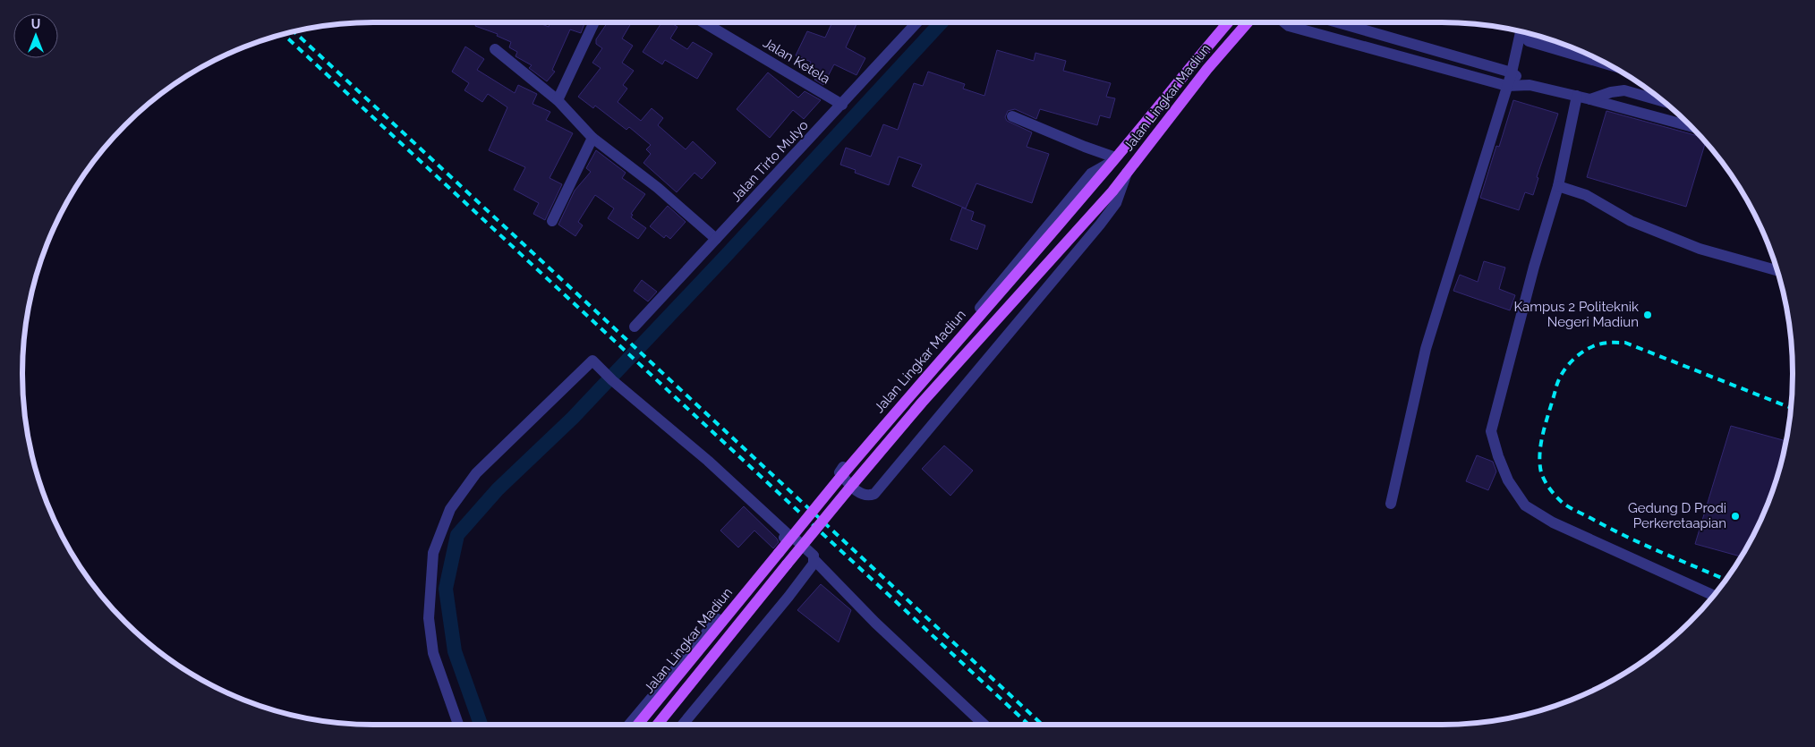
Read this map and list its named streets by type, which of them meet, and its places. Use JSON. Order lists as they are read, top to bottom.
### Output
{
  "streets": {
    "main road": ["Jalan Lingkar Madiun"],
    "street": ["Jalan Ketela", "Jalan Tirto Mulyo"]
  },
  "crossings": [
    ["Jalan Ketela", "Jalan Tirto Mulyo"]
  ],
  "places": ["Kampus 2 Politeknik Negeri Madiun", "Gedung D Prodi Perkeretaapian"],
  "north": "top"
}
